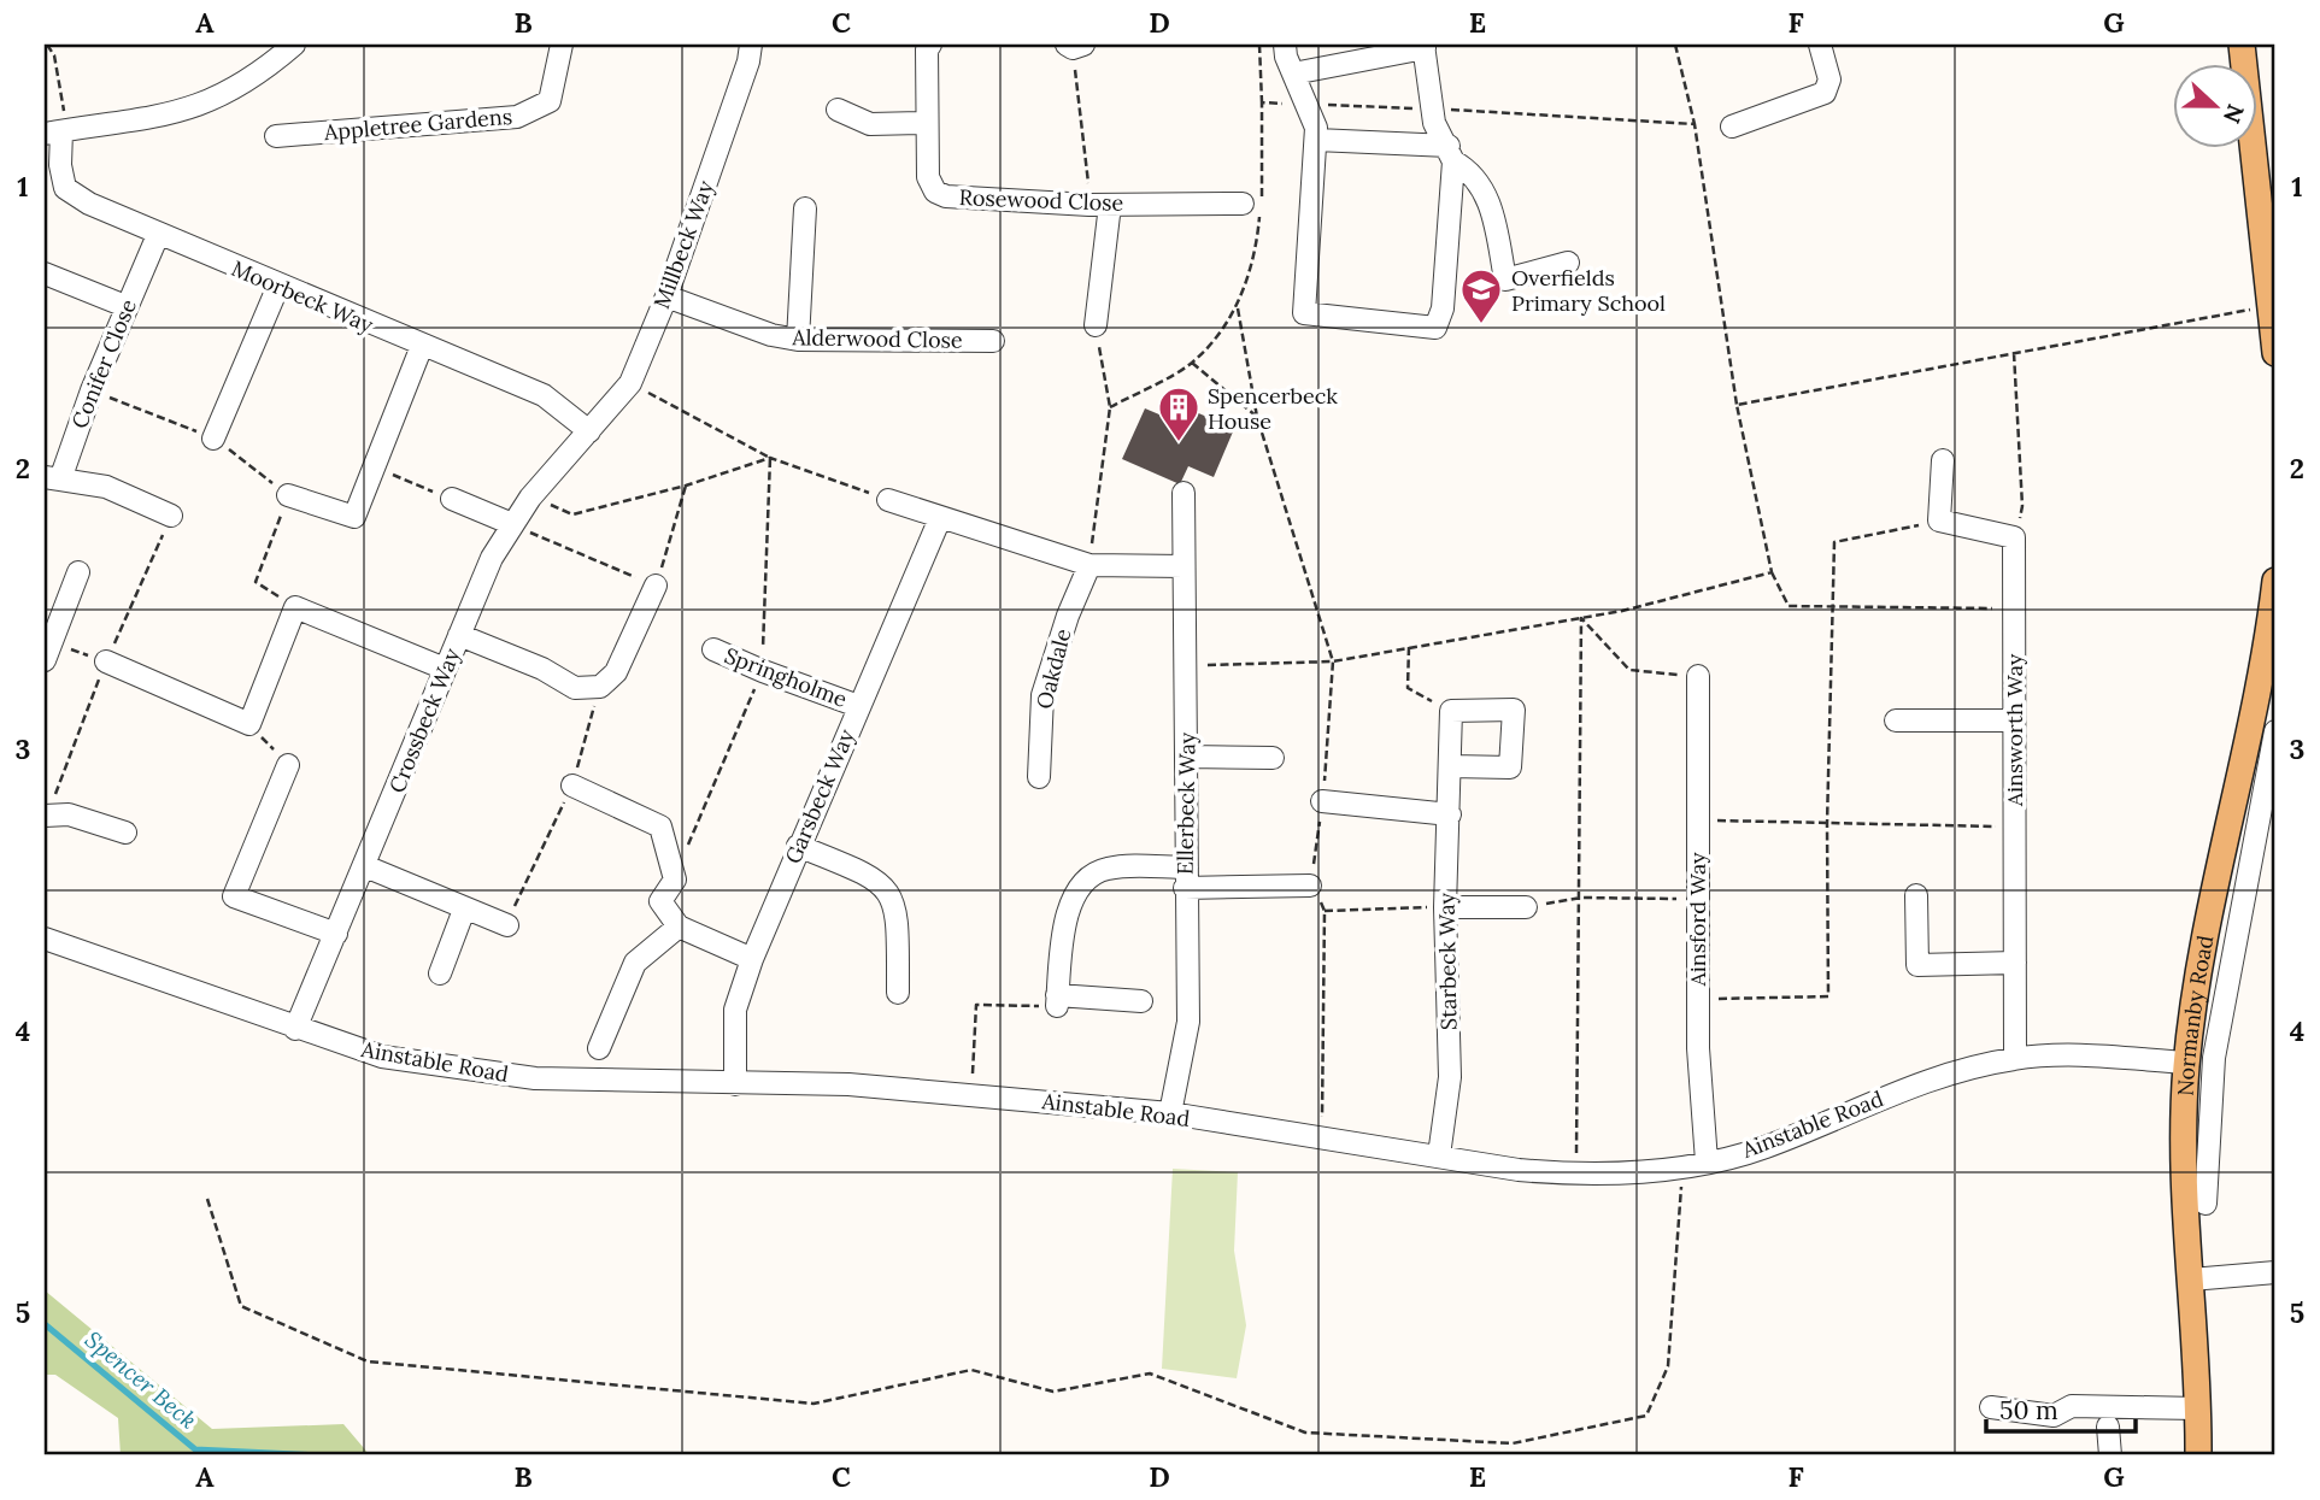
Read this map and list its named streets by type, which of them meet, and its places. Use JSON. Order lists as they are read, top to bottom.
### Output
{
  "streets": {
    "main road": ["Normanby Road"],
    "street": [
      "Appletree Gardens",
      "Rosewood Close",
      "Millbeck Way",
      "Moorbeck Way",
      "Alderwood Close",
      "Conifer Close",
      "Oakdale",
      "Springholme",
      "Crossbeck Way",
      "Ainsworth Way",
      "Garsbeck Way",
      "Ellerbeck Way",
      "Ainsford Way",
      "Starbeck Way",
      "Ainstable Road"
    ]
  },
  "crossings": [
    ["Millbeck Way", "Moorbeck Way"],
    ["Millbeck Way", "Alderwood Close"],
    ["Millbeck Way", "Crossbeck Way"],
    ["Moorbeck Way", "Conifer Close"],
    ["Moorbeck Way", "Crossbeck Way"],
    ["Springholme", "Garsbeck Way"],
    ["Crossbeck Way", "Ainstable Road"],
    ["Ainsworth Way", "Ainstable Road"],
    ["Garsbeck Way", "Ainstable Road"],
    ["Ellerbeck Way", "Ainstable Road"],
    ["Ainsford Way", "Ainstable Road"],
    ["Starbeck Way", "Ainstable Road"],
    ["Normanby Road", "Ainstable Road"]
  ],
  "water": ["Spencer Beck"],
  "places": {
    "school or university": ["Overfields Primary School"],
    "building": ["Spencerbeck House"]
  },
  "scale_bar": "50 m",
  "north": "right",
  "grid": {
    "columns": [
      "A",
      "B",
      "C",
      "D",
      "E",
      "F",
      "G"
    ],
    "rows": [
      "1",
      "2",
      "3",
      "4",
      "5"
    ]
  }
}
